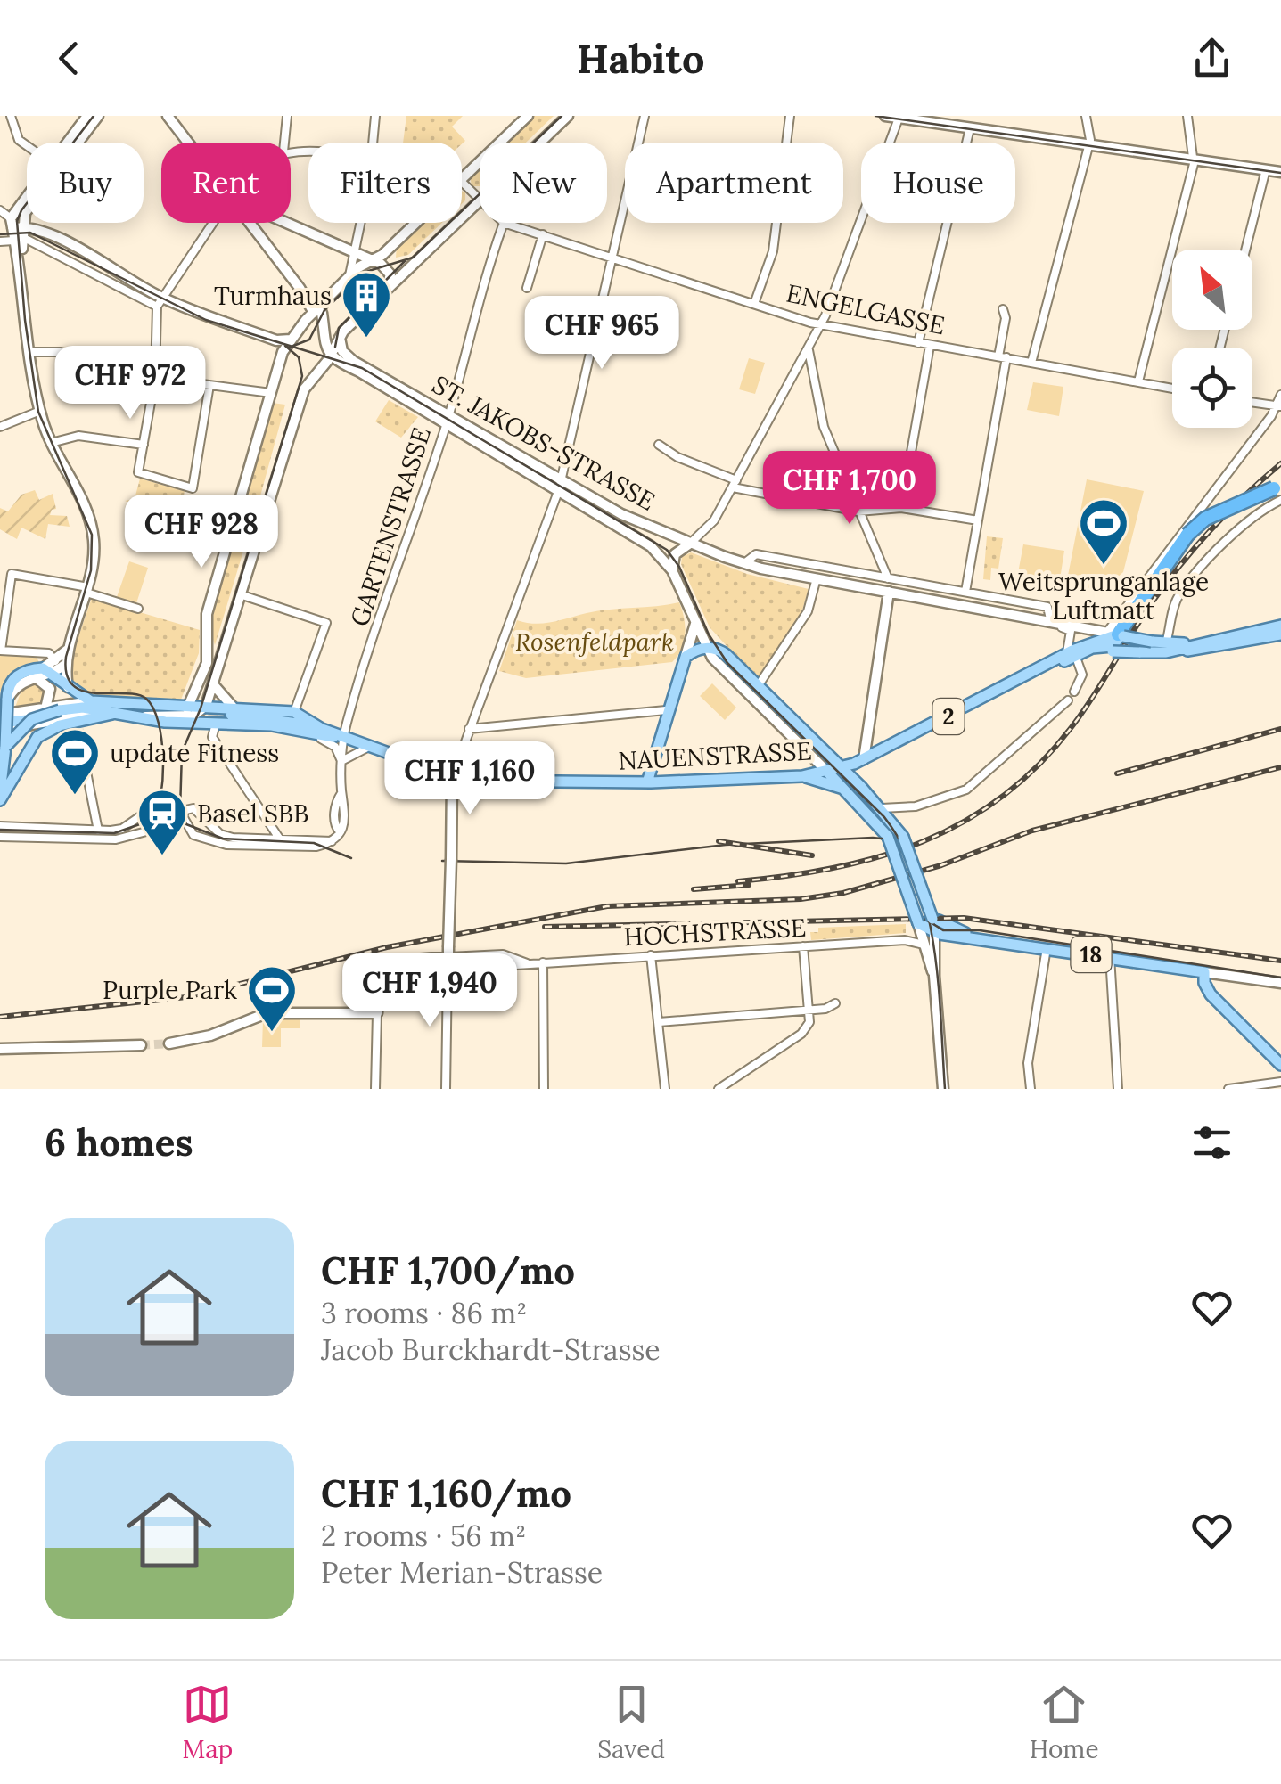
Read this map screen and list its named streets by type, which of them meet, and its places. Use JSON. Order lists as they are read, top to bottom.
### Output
{
  "streets": {
    "main road": [
      "ST. JAKOBS-STRASSE",
      "2",
      "NAUENSTRASSE",
      "HOCHSTRASSE",
      "18"
    ],
    "street": ["ENGELGASSE", "GARTENSTRASSE"]
  },
  "crossings": [
    ["ENGELGASSE", "GARTENSTRASSE"],
    ["ST. JAKOBS-STRASSE", "GARTENSTRASSE"],
    ["ST. JAKOBS-STRASSE", "2"],
    ["GARTENSTRASSE", "NAUENSTRASSE"],
    ["2", "NAUENSTRASSE"]
  ],
  "parks": ["Rosenfeldpark"],
  "places": {
    "building": ["Turmhaus"],
    "sports": ["Weitsprunganlage Luftmatt", "update Fitness", "Purple Park"],
    "station": ["Basel SBB"]
  },
  "north": "top left",
  "page": {
    "header": "Habito",
    "chip": [
      "Buy",
      "Rent",
      "Filters",
      "New",
      "Apartment",
      "House"
    ],
    "price": [
      "CHF 965",
      "CHF 972",
      "CHF 1,700",
      "CHF 928",
      "CHF 1,160",
      "CHF 1,940"
    ],
    "heading": "6 homes",
    "list": [
      {
        "name": "CHF 1,700/mo",
        "note": "3 rooms · 86 m² · Jacob Burckhardt-Strasse"
      },
      {
        "name": "CHF 1,160/mo",
        "note": "2 rooms · 56 m² · Peter Merian-Strasse"
      }
    ],
    "tabs": ["Map", "Saved", "Home"]
  }
}
